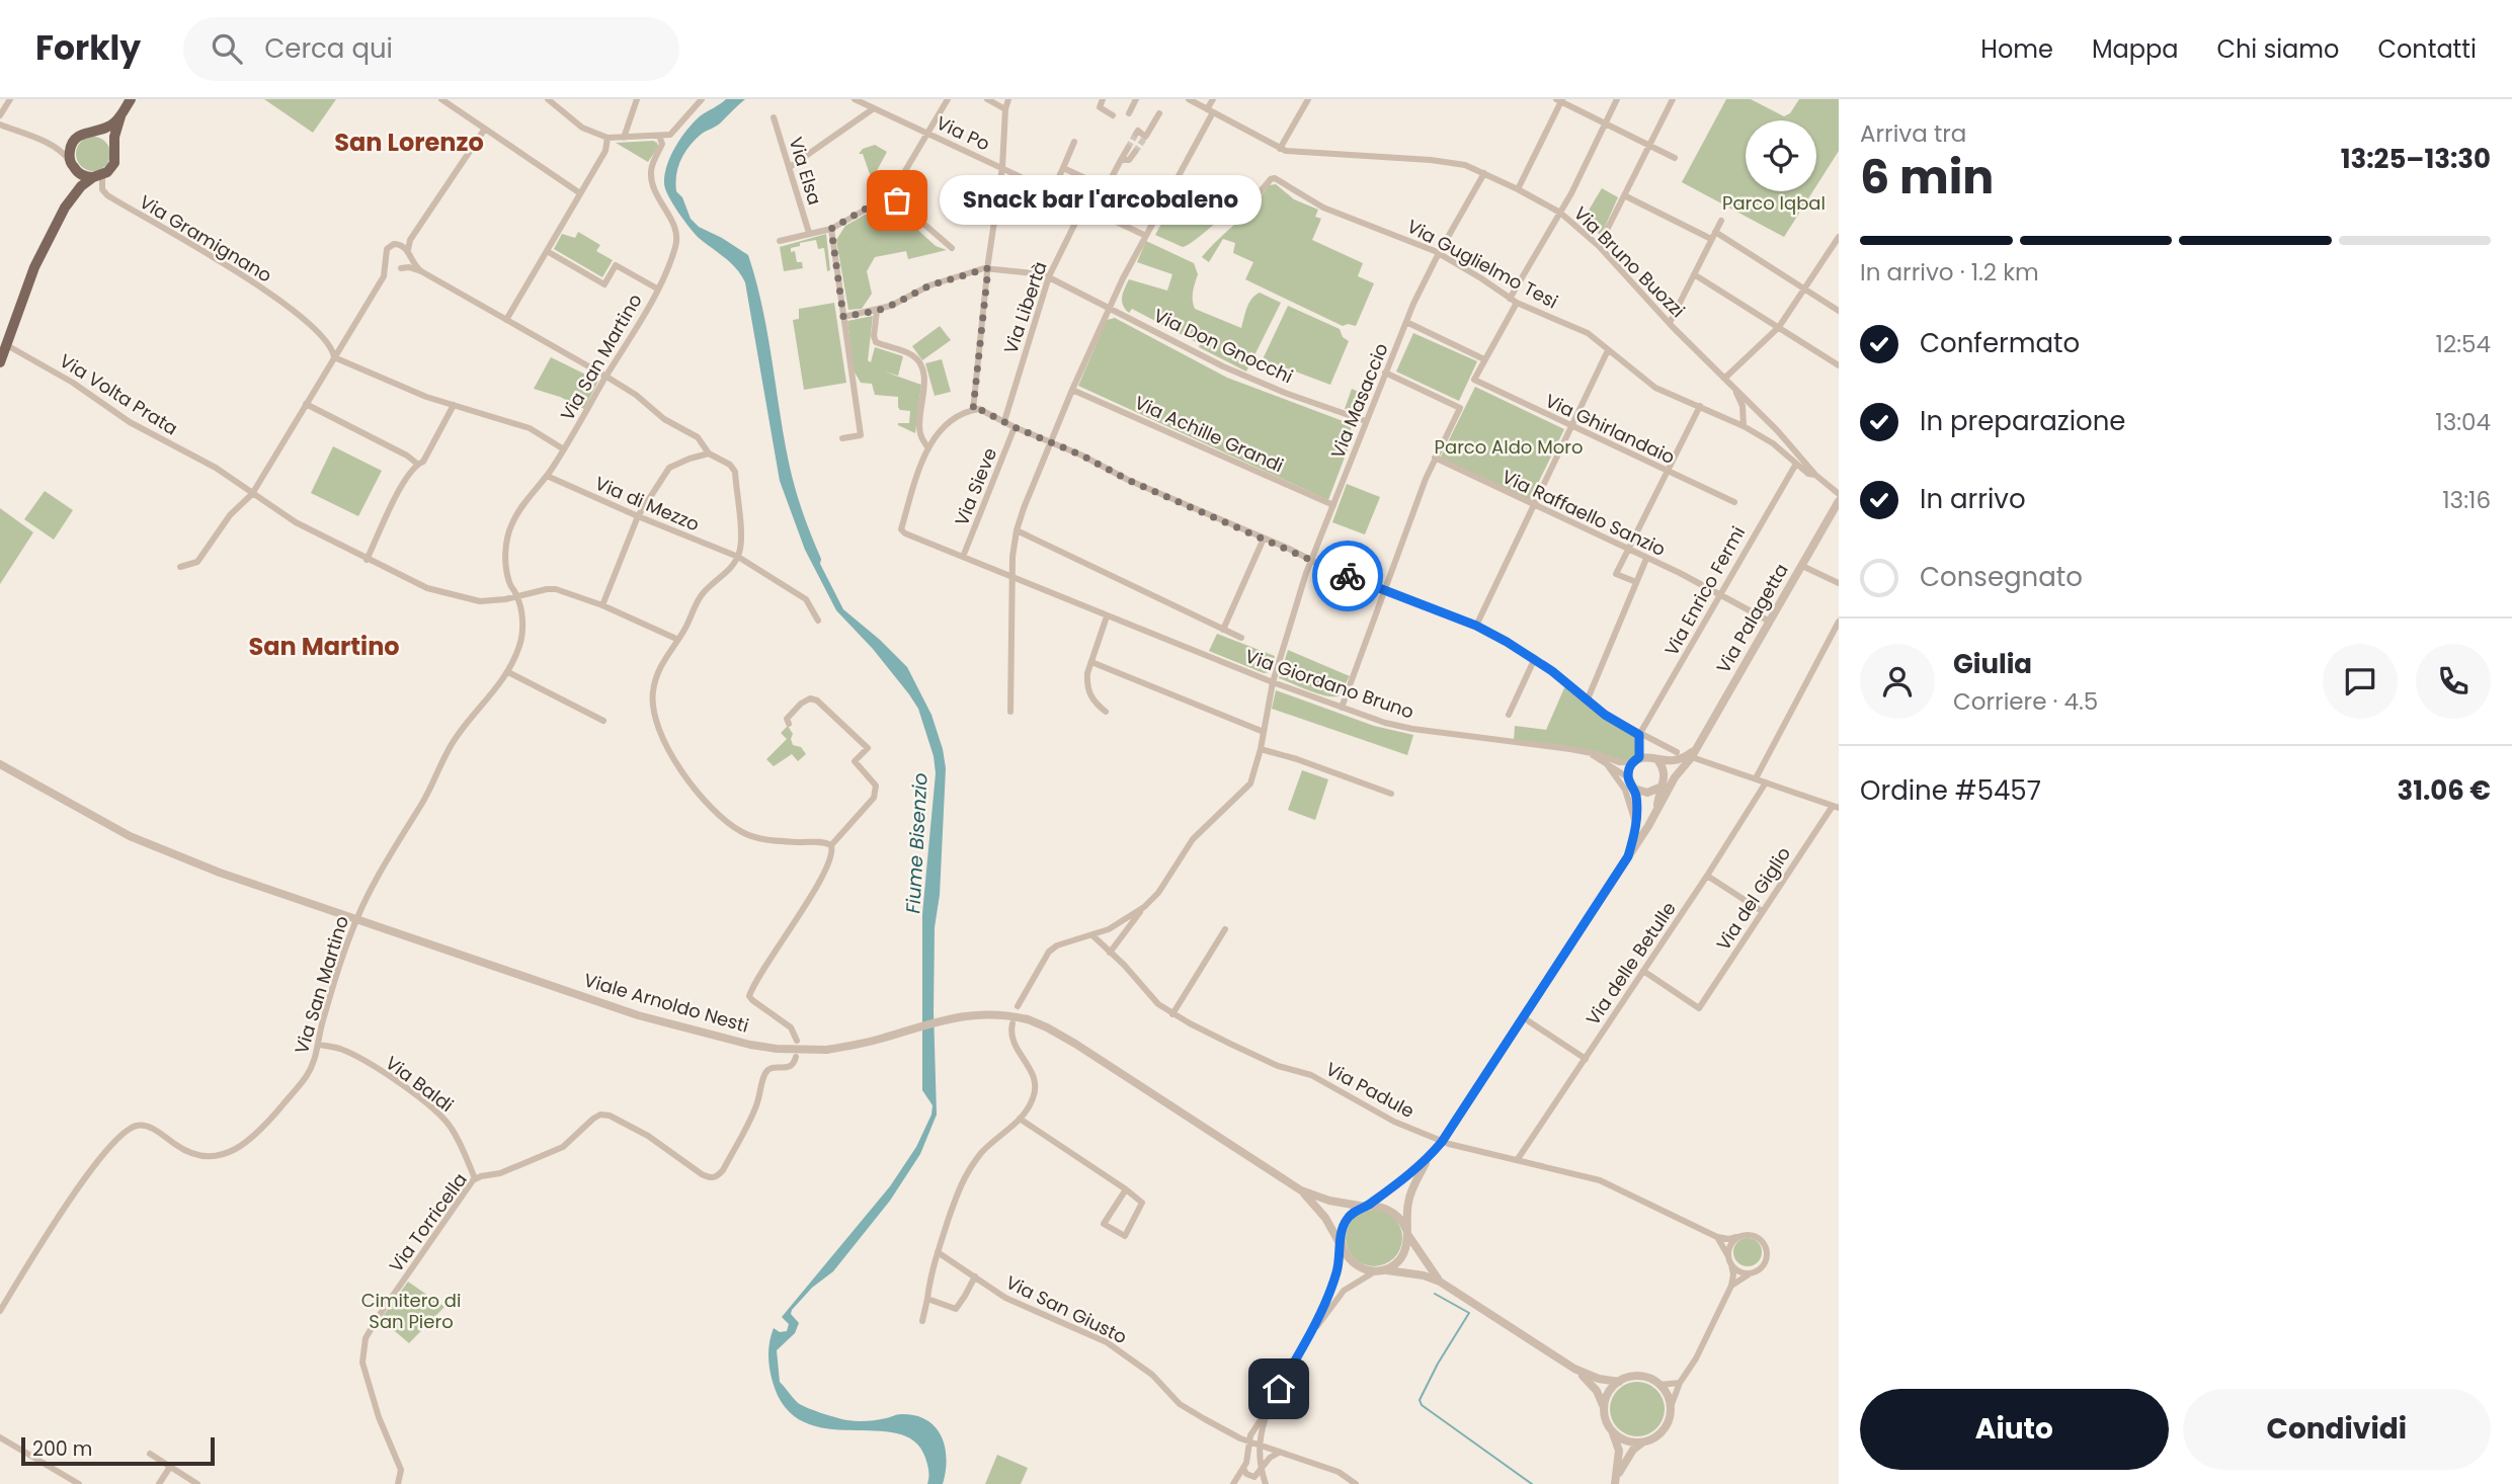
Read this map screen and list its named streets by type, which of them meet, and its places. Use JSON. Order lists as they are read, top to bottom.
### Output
{
  "streets": {
    "street": [
      "Via Po",
      "Via Elsa",
      "Via Gramignano",
      "Via Bruno Buozzi",
      "Via Guglielmo Tesi",
      "Via Libertà",
      "Via Don Gnocchi",
      "Via San Martino",
      "Via Volta Prata",
      "Via Masaccio",
      "Via Ghirlandaio",
      "Via Achille Grandi",
      "Via Sieve",
      "Via di Mezzo",
      "Via Raffaello Sanzio",
      "Via Enrico Fermi",
      "Via Palagetta",
      "Via Giordano Bruno",
      "Via del Giglio",
      "Via delle Betulle",
      "Viale Arnoldo Nesti",
      "Via Baldi",
      "Via Padule",
      "Via Torricella",
      "Via San Giusto"
    ]
  },
  "crossings": [
    ["Via Po", "Via Libertà"],
    ["Via Bruno Buozzi", "Via Guglielmo Tesi"],
    ["Via Bruno Buozzi", "Via Masaccio"],
    ["Via Bruno Buozzi", "Via Enrico Fermi"],
    ["Via Guglielmo Tesi", "Via Masaccio"],
    ["Via Libertà", "Via Don Gnocchi"],
    ["Via Don Gnocchi", "Via Masaccio"],
    ["Via San Martino", "Via Volta Prata"],
    ["Via San Martino", "Via di Mezzo"],
    ["Via San Martino", "Viale Arnoldo Nesti"],
    ["Via San Martino", "Via Baldi"],
    ["Via Masaccio", "Via Achille Grandi"],
    ["Via Sieve", "Via Giordano Bruno"],
    ["Via Raffaello Sanzio", "Via Enrico Fermi"],
    ["Via Raffaello Sanzio", "Via Palagetta"],
    ["Via Palagetta", "Via Giordano Bruno"],
    ["Via Palagetta", "Viale Arnoldo Nesti"],
    ["Via Palagetta", "Via Padule"],
    ["Via Palagetta", "Via San Giusto"],
    ["Via del Giglio", "Via delle Betulle"],
    ["Via delle Betulle", "Via Padule"],
    ["Via Baldi", "Via Torricella"]
  ],
  "districts": ["San Lorenzo", "San Martino"],
  "water": ["Fiume Bisenzio"],
  "parks": ["Parco Iqbal", "Parco Aldo Moro", "Cimitero di San Piero"],
  "places": ["Snack bar l'arcobaleno"],
  "scale_bar": "200 m",
  "page": {
    "header": "Forkly",
    "search": "Cerca qui",
    "nav": [
      "Home",
      "Mappa",
      "Chi siamo",
      "Contatti"
    ],
    "heading": ["6 min", "Arriva tra", "13:25–13:30"],
    "panel": [
      "Giulia",
      "Corriere · 4.5",
      "Ordine #5457",
      "31.06 €"
    ],
    "bubble": "Snack bar l'arcobaleno",
    "bar": "In arrivo · 1.2 km",
    "list": [
      ["Confermato", "12:54"],
      ["In preparazione", "13:04"],
      ["In arrivo", "13:16"],
      "Consegnato"
    ],
    "buttons": ["Aiuto", "Condividi"],
    "scale": "200 m"
  }
}
